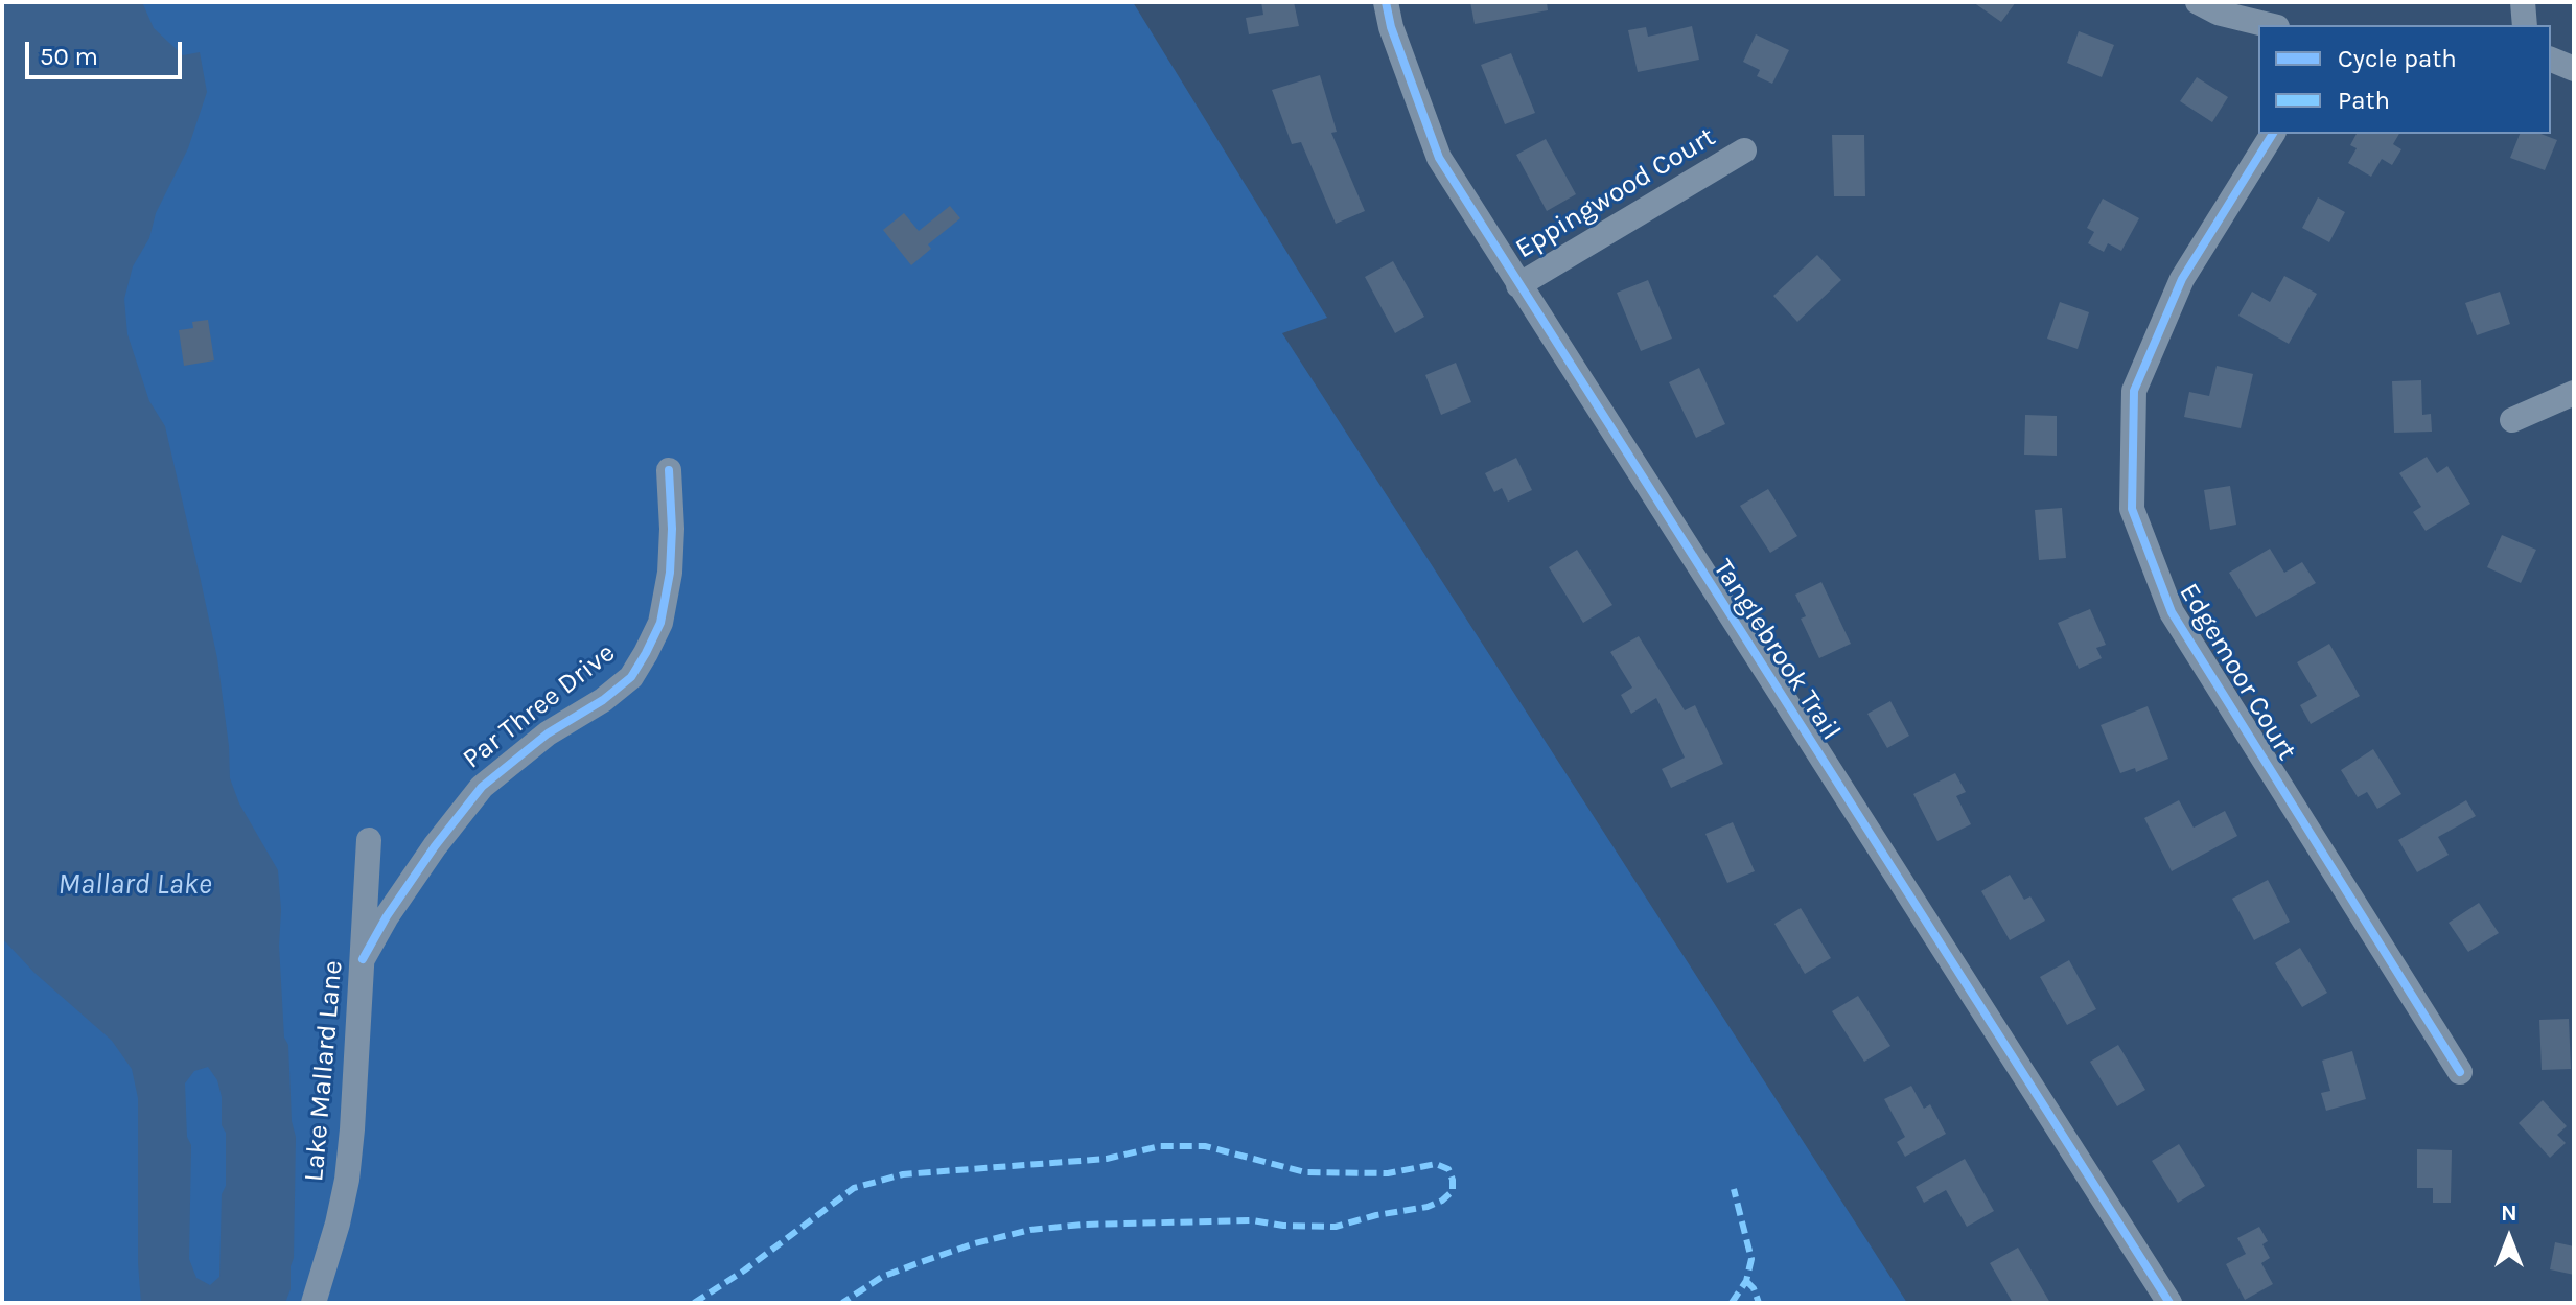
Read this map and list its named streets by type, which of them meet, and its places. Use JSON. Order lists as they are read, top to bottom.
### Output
{
  "streets": {
    "street": [
      "Eppingwood Court",
      "Tanglebrook Trail",
      "Edgemoor Court",
      "Par Three Drive",
      "Lake Mallard Lane"
    ]
  },
  "crossings": [
    ["Eppingwood Court", "Tanglebrook Trail"],
    ["Par Three Drive", "Lake Mallard Lane"]
  ],
  "water": ["Mallard Lake"],
  "legend": ["Cycle path", "Path"],
  "scale_bar": "50 m",
  "north": "top"
}
